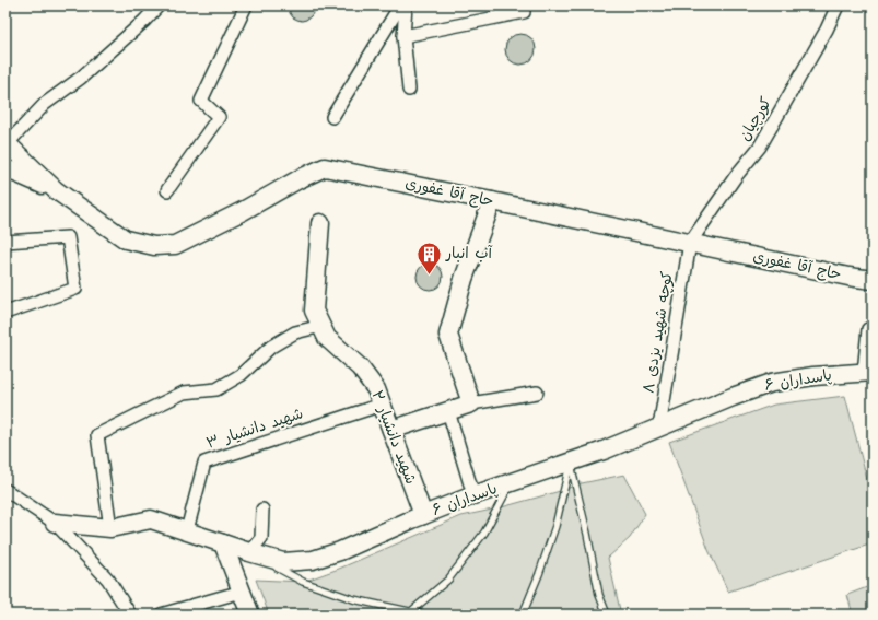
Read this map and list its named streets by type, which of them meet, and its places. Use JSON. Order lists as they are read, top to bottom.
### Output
{
  "streets": {
    "street": [
      "کورچیان",
      "حاج آقا غفوری",
      "کوچه شهید یزدی ۸",
      "پاسداران ۶",
      "شهید دانشیار ۳",
      "شهید دانشیار ۲"
    ]
  },
  "crossings": [
    ["کورچیان", "حاج آقا غفوری"],
    ["کورچیان", "کوچه شهید یزدی ۸"],
    ["حاج آقا غفوری", "کوچه شهید یزدی ۸"],
    ["کوچه شهید یزدی ۸", "پاسداران ۶"],
    ["پاسداران ۶", "شهید دانشیار ۳"],
    ["پاسداران ۶", "شهید دانشیار ۲"],
    ["شهید دانشیار ۳", "شهید دانشیار ۲"]
  ],
  "places": {
    "building": ["آب انبار"]
  }
}
